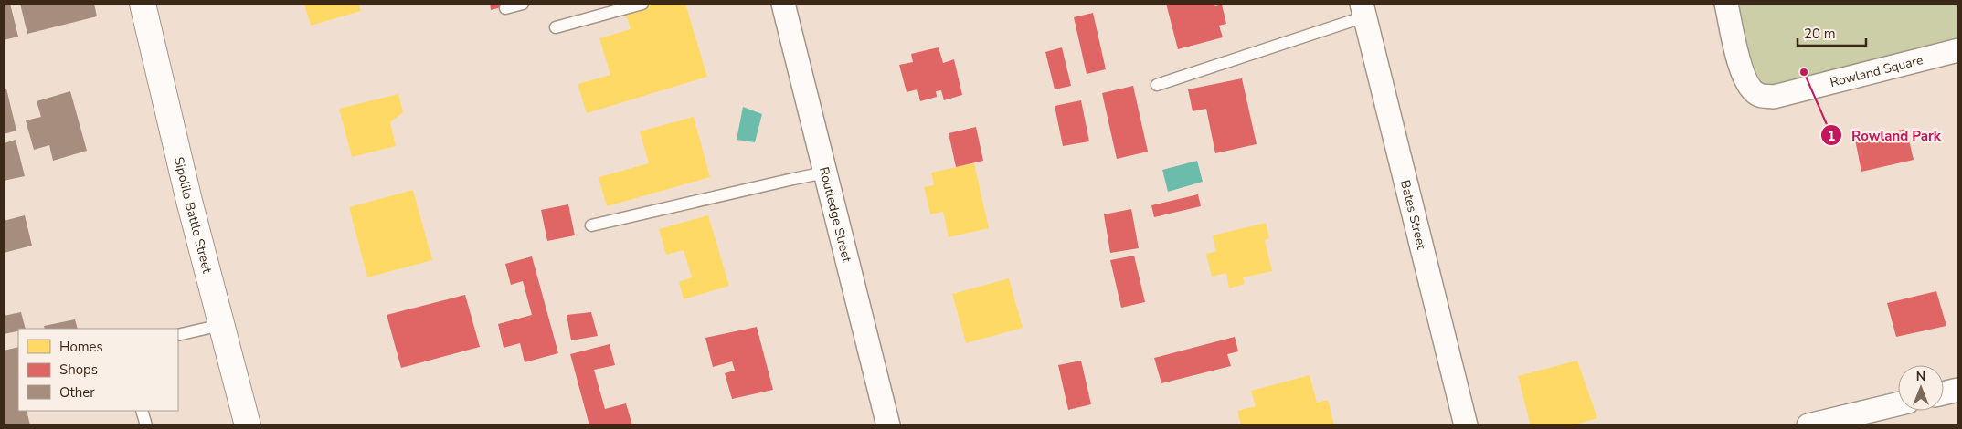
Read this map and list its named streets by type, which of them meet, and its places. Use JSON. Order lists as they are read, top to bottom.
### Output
{
  "streets": {
    "main road": ["Sipolilo Battle Street"],
    "street": ["Rowland Square", "Routledge Street", "Bates Street"]
  },
  "places": ["Rowland Park"],
  "legend": ["Homes", "Shops", "Other"],
  "scale_bar": "20 m",
  "north": "top"
}
